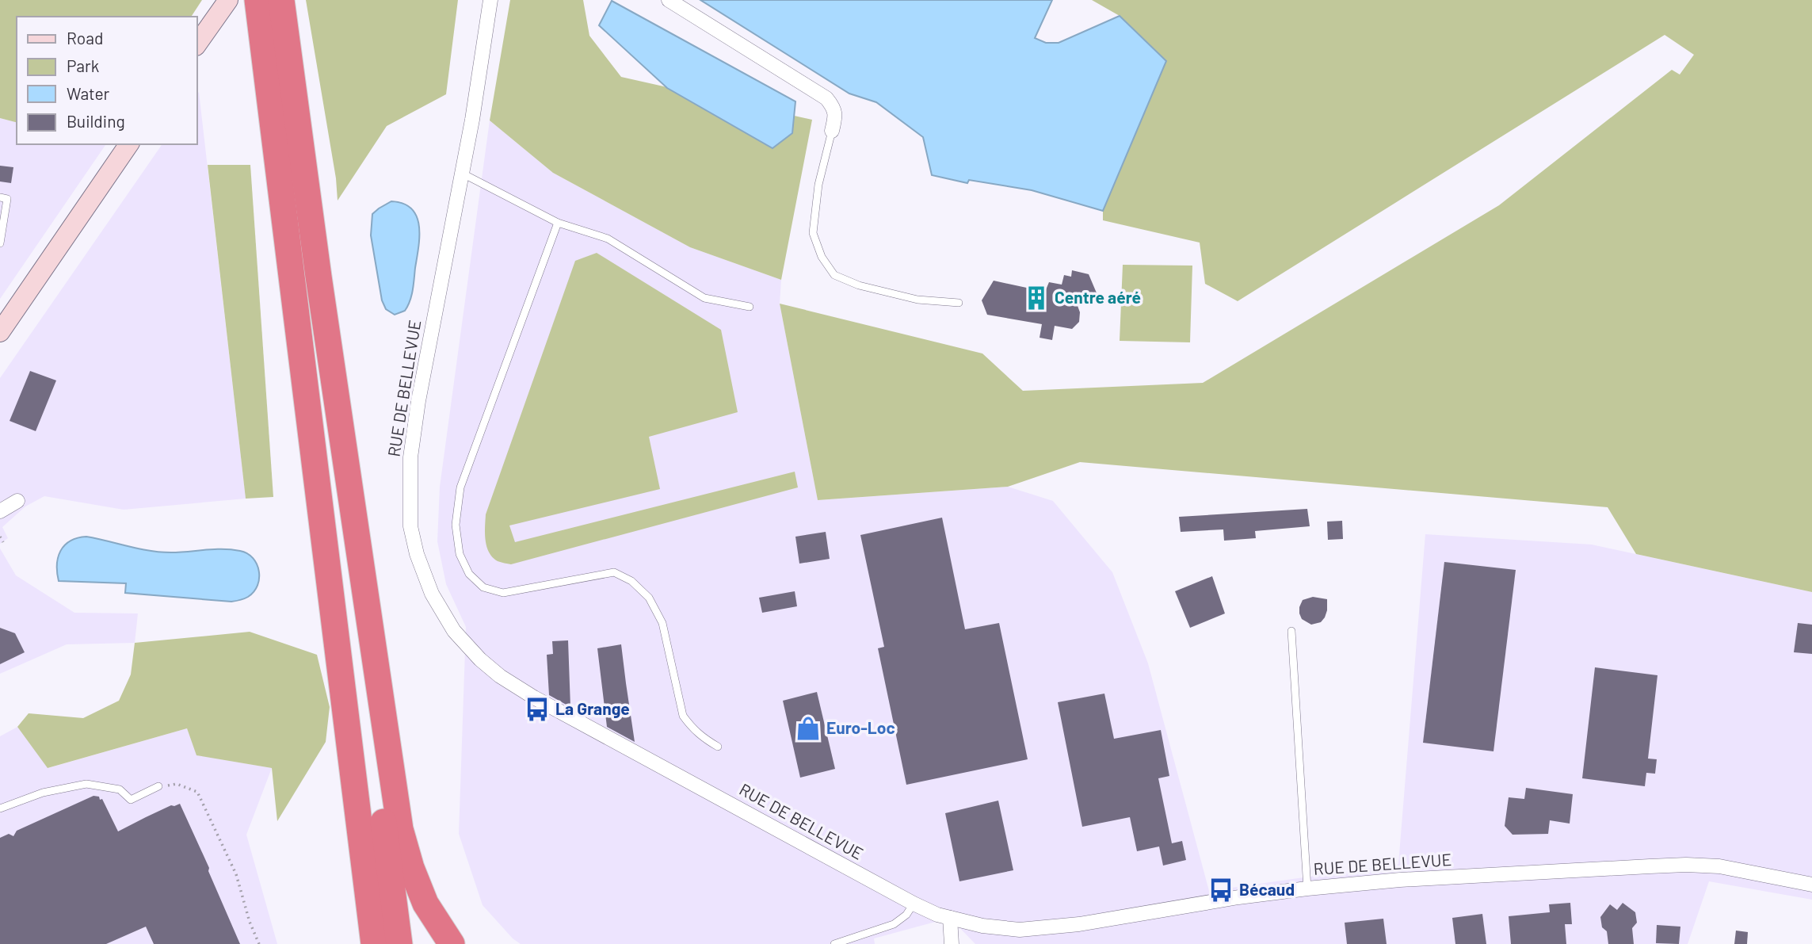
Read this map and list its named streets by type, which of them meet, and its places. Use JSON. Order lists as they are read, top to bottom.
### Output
{
  "streets": {
    "street": ["RUE DE BELLEVUE"]
  },
  "places": {
    "building": ["Centre aéré"],
    "bus stop": ["La Grange", "Bécaud"],
    "shop": ["Euro-Loc"]
  },
  "legend": [
    "Road",
    "Park",
    "Water",
    "Building"
  ]
}
